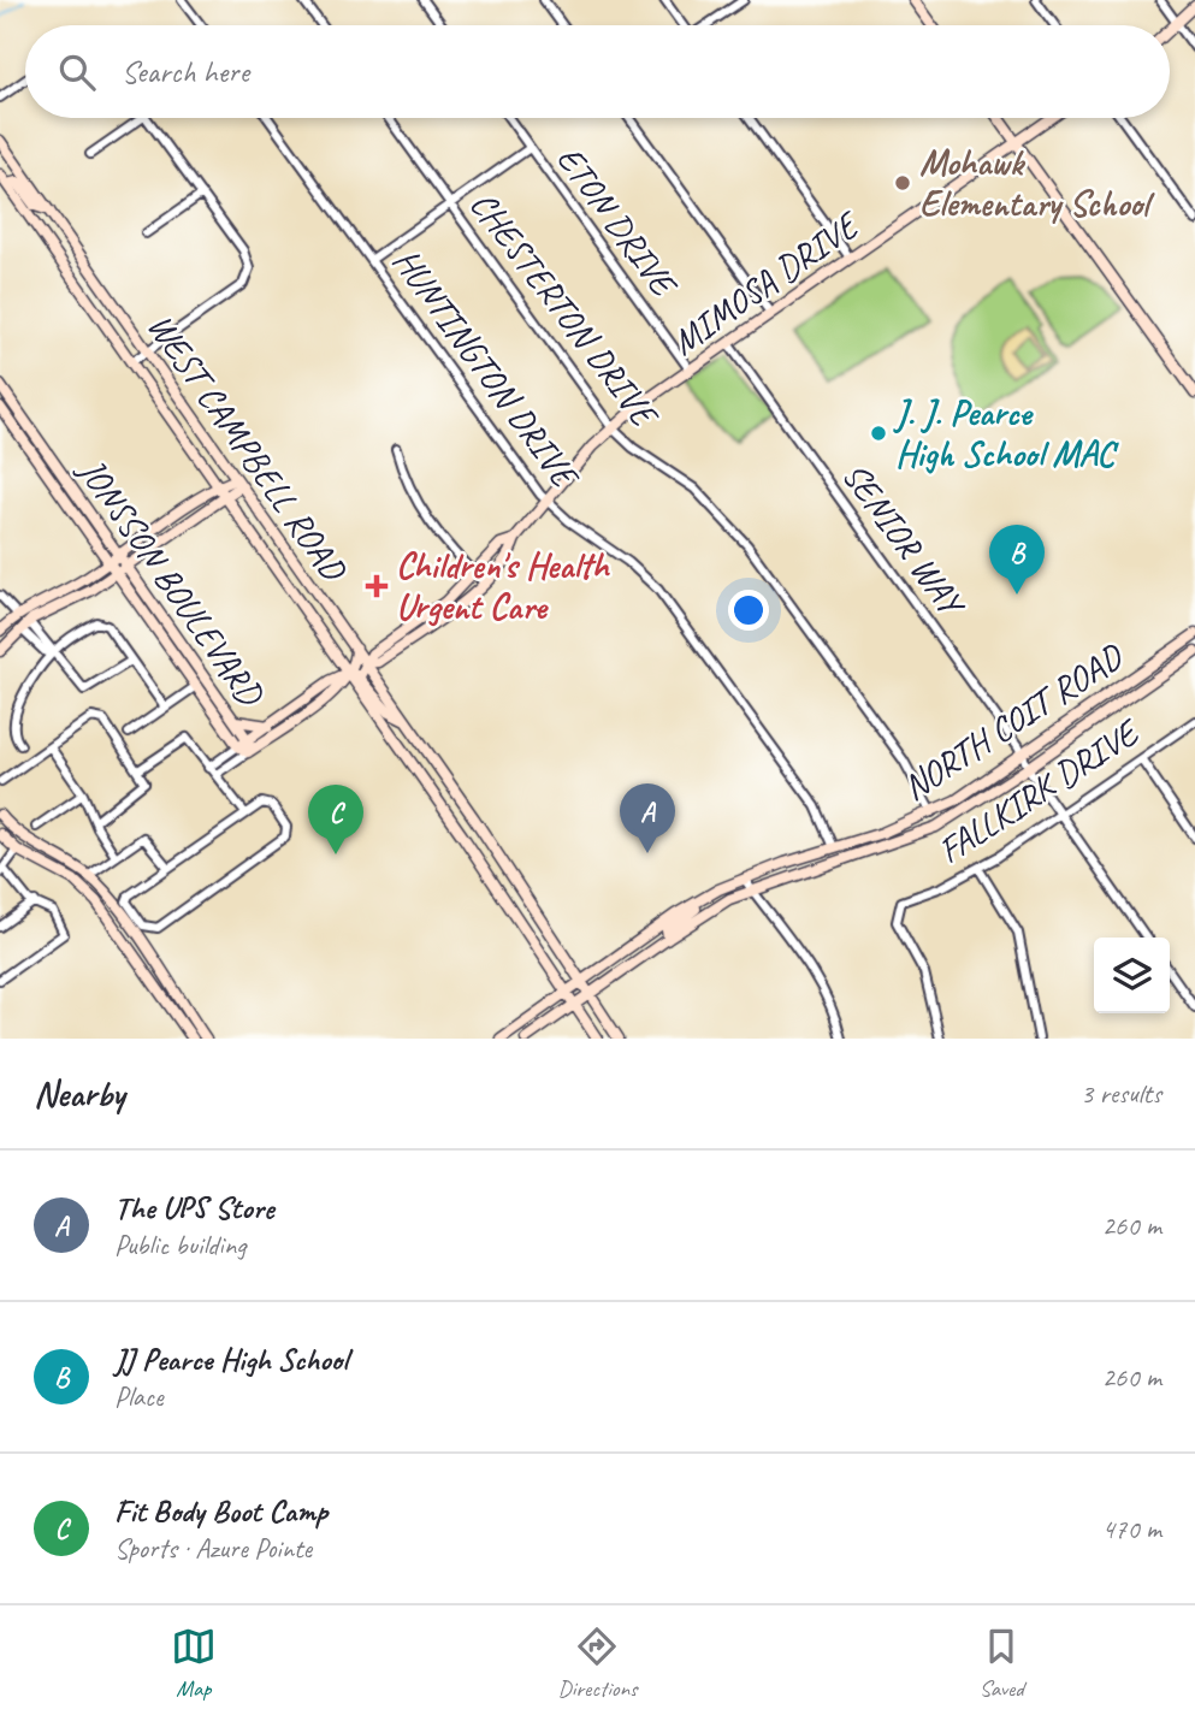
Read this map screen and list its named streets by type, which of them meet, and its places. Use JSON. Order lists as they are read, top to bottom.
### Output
{
  "streets": {
    "main road": [
      "MIMOSA DRIVE",
      "WEST CAMPBELL ROAD",
      "JONSSON BOULEVARD",
      "NORTH COIT ROAD"
    ],
    "street": [
      "ETON DRIVE",
      "CHESTERTON DRIVE",
      "HUNTINGTON DRIVE",
      "SENIOR WAY",
      "FALLKIRK DRIVE"
    ]
  },
  "crossings": [
    ["ETON DRIVE", "MIMOSA DRIVE"],
    ["MIMOSA DRIVE", "CHESTERTON DRIVE"],
    ["MIMOSA DRIVE", "HUNTINGTON DRIVE"],
    ["MIMOSA DRIVE", "WEST CAMPBELL ROAD"],
    ["MIMOSA DRIVE", "SENIOR WAY"],
    ["CHESTERTON DRIVE", "NORTH COIT ROAD"],
    ["HUNTINGTON DRIVE", "NORTH COIT ROAD"],
    ["WEST CAMPBELL ROAD", "NORTH COIT ROAD"],
    ["SENIOR WAY", "NORTH COIT ROAD"],
    ["SENIOR WAY", "FALLKIRK DRIVE"]
  ],
  "places": {
    "other": ["Mohawk Elementary School", "J. J. Pearce High School MAC"],
    "health": ["Children's Health Urgent Care"]
  },
  "page": {
    "search": "Search here",
    "pins": ["B", "A", "C"],
    "heading": ["Nearby", "3 results"],
    "list": [
      {
        "mark": "A",
        "name": "The UPS Store",
        "note": "Public building",
        "value": "260 m"
      },
      {
        "mark": "B",
        "name": "JJ Pearce High School",
        "note": "Place",
        "value": "260 m"
      },
      {
        "mark": "C",
        "name": "Fit Body Boot Camp",
        "note": "Sports · Azure Pointe",
        "value": "470 m"
      }
    ],
    "nav": ["Map", "Directions", "Saved"]
  }
}
